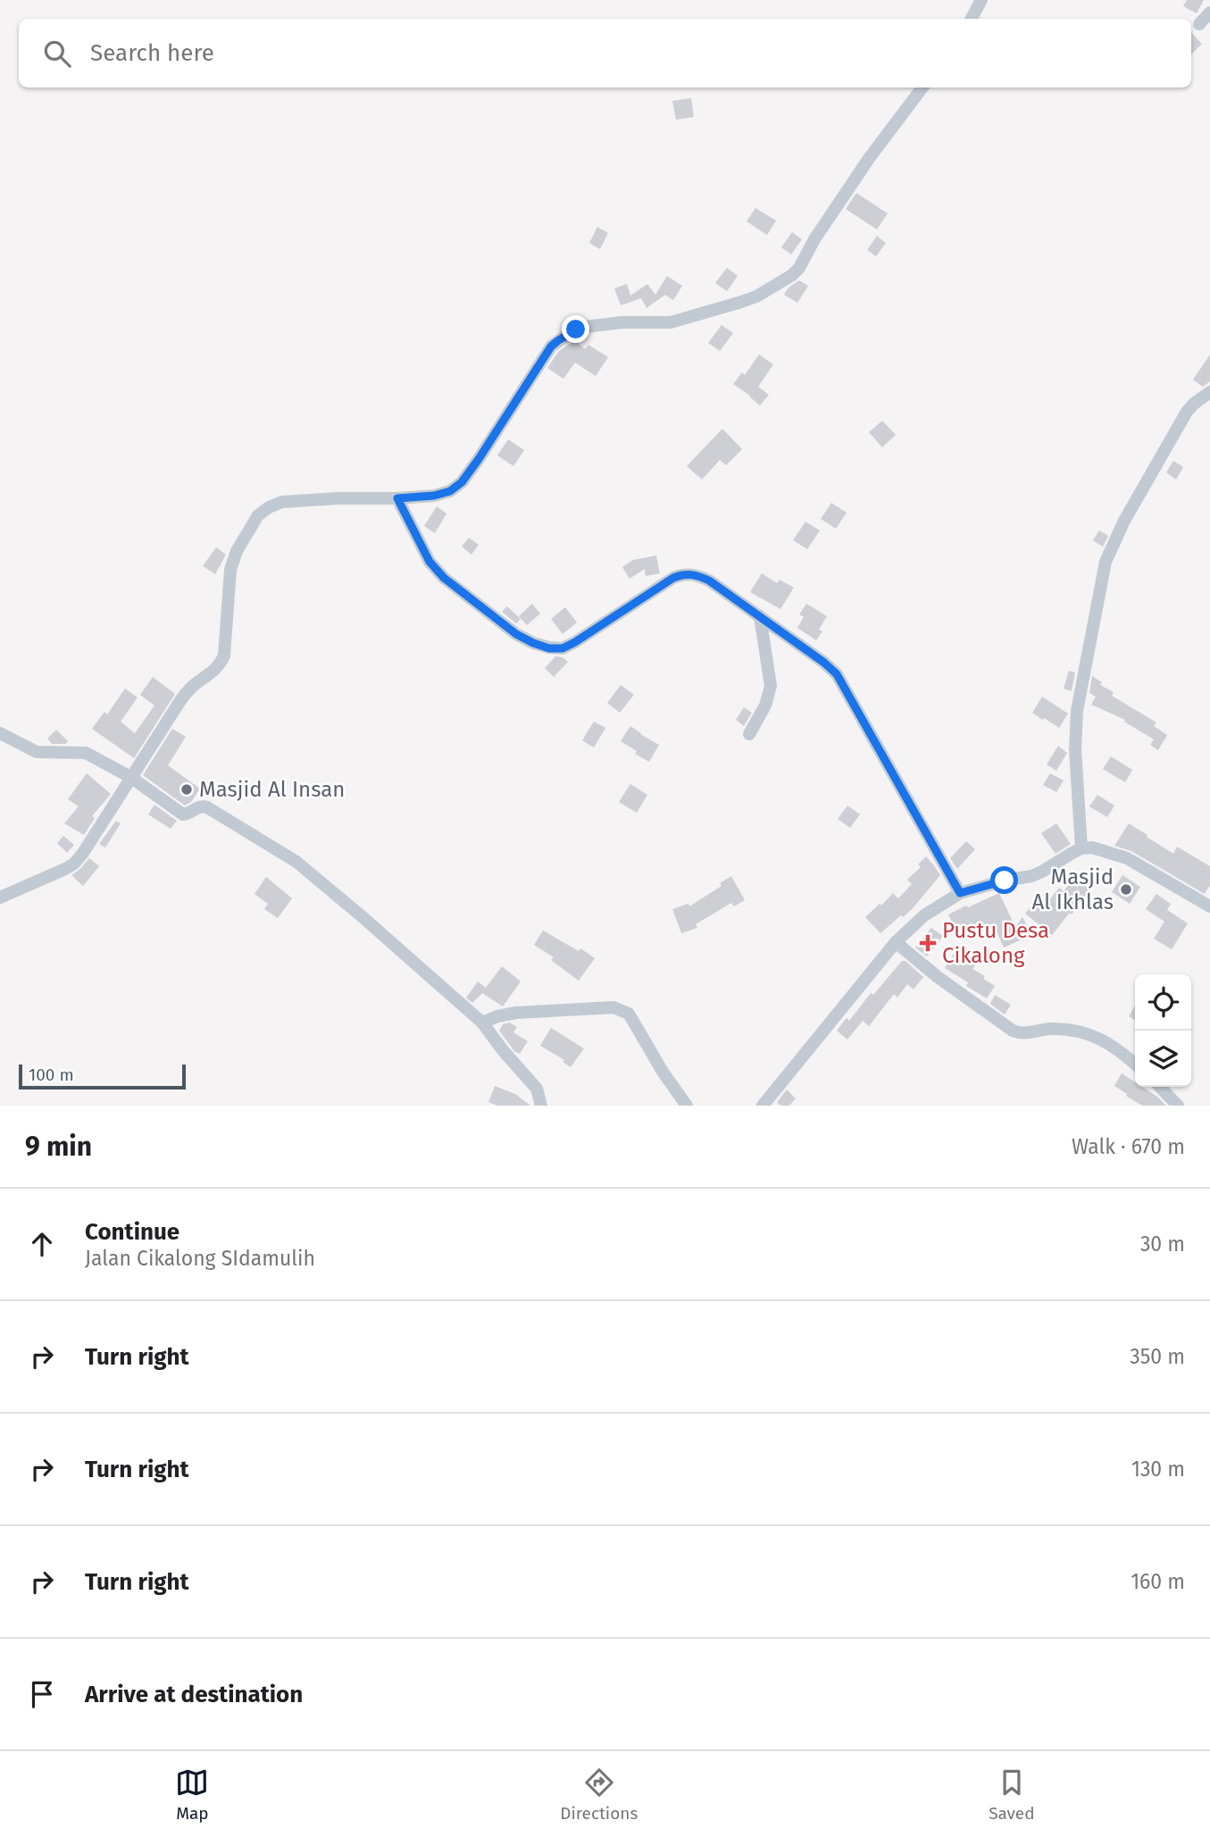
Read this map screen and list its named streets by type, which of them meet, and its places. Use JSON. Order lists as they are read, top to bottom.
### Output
{
  "places": {
    "other": ["Masjid Al Insan", "Masjid Al Ikhlas"],
    "health": ["Pustu Desa Cikalong"]
  },
  "scale_bar": "100 m",
  "page": {
    "search": "Search here",
    "scale": "100 m",
    "heading": ["9 min", "Walk · 670 m"],
    "list": [
      ["Continue", "Jalan Cikalong SIdamulih", "30 m"],
      ["Turn right", "350 m"],
      ["Turn right", "130 m"],
      ["Turn right", "160 m"],
      "Arrive at destination"
    ],
    "nav": ["Map", "Directions", "Saved"]
  }
}
